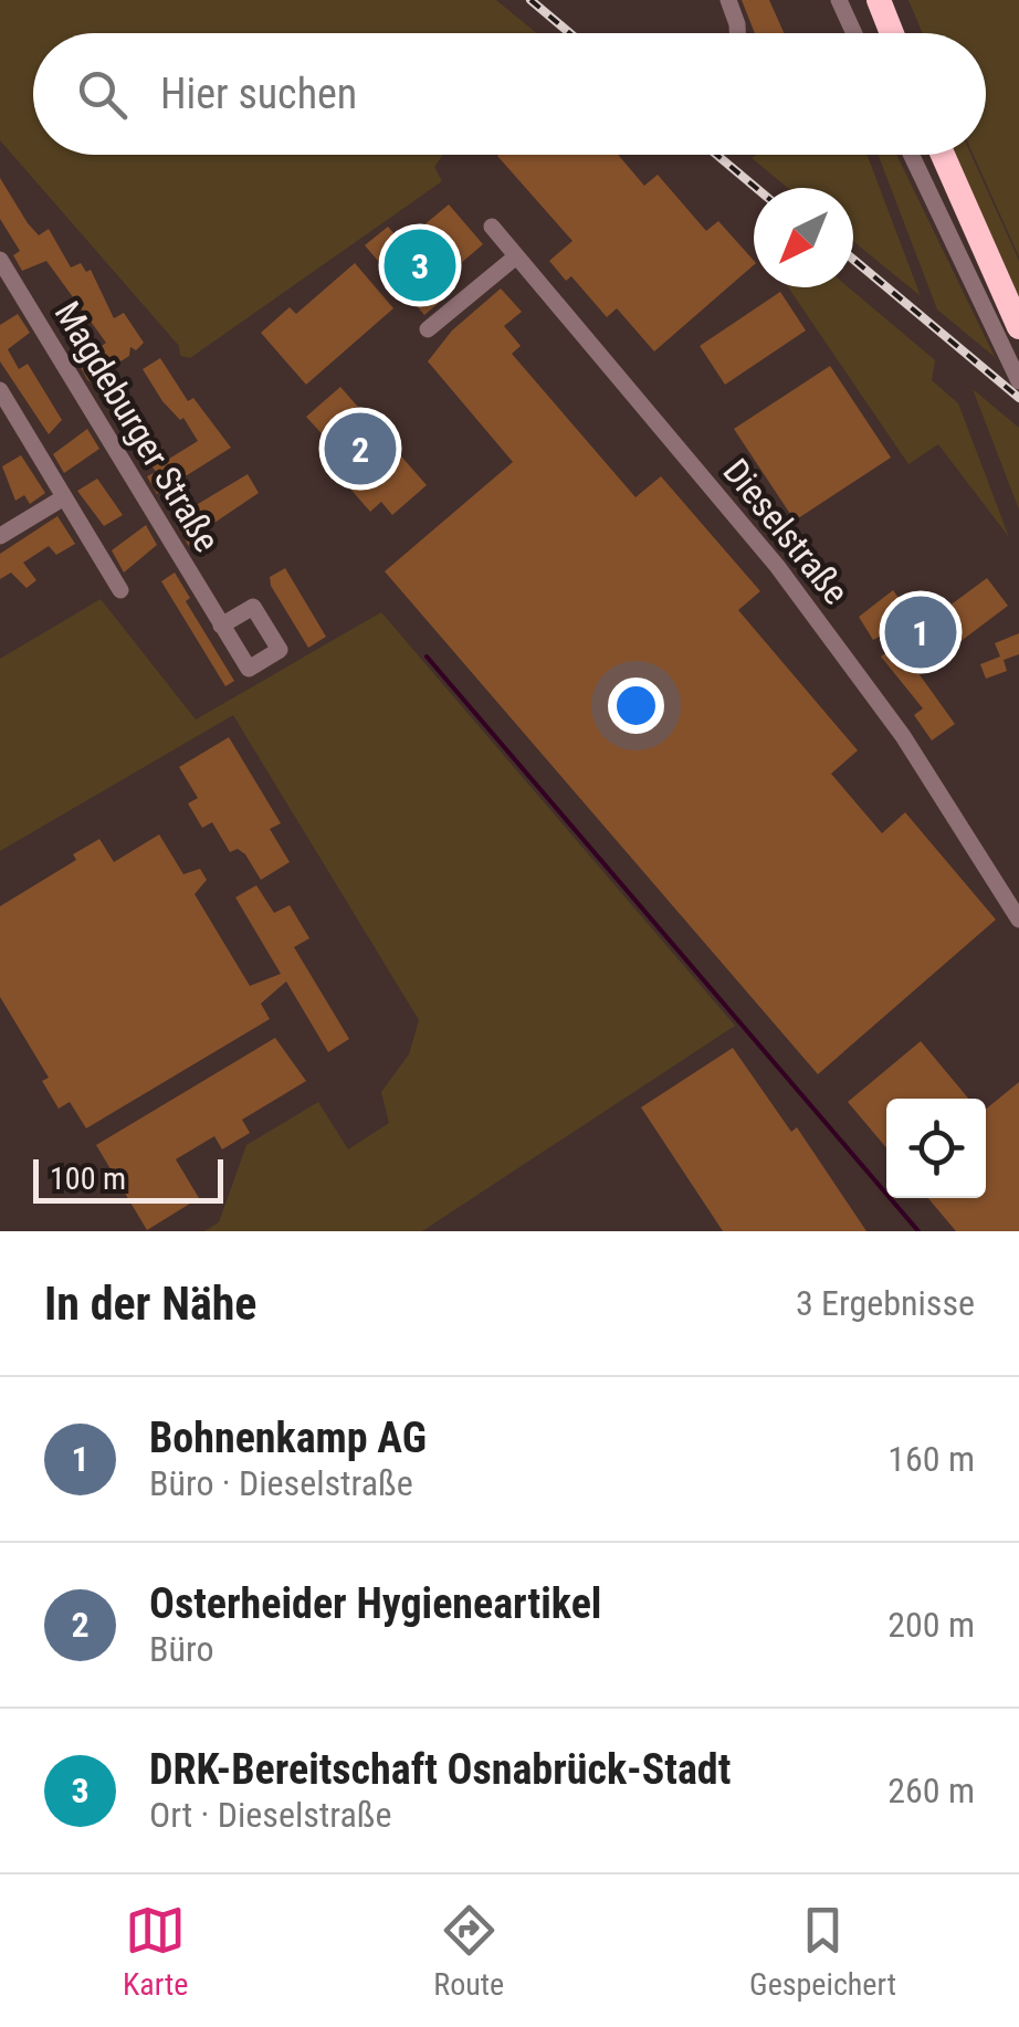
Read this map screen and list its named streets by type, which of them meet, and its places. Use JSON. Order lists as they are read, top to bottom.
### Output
{
  "streets": {
    "street": ["Magdeburger Straße", "Dieselstraße"]
  },
  "scale_bar": "100 m",
  "north": "bottom left",
  "page": {
    "search": "Hier suchen",
    "pins": ["3", "2", "1"],
    "scale": "100 m",
    "heading": ["In der Nähe", "3 Ergebnisse"],
    "list": [
      {
        "mark": "1",
        "name": "Bohnenkamp AG",
        "note": "Büro · Dieselstraße",
        "value": "160 m"
      },
      {
        "mark": "2",
        "name": "Osterheider Hygieneartikel",
        "note": "Büro",
        "value": "200 m"
      },
      {
        "mark": "3",
        "name": "DRK-Bereitschaft Osnabrück-Stadt",
        "note": "Ort · Dieselstraße",
        "value": "260 m"
      }
    ],
    "nav": ["Karte", "Route", "Gespeichert"]
  }
}
